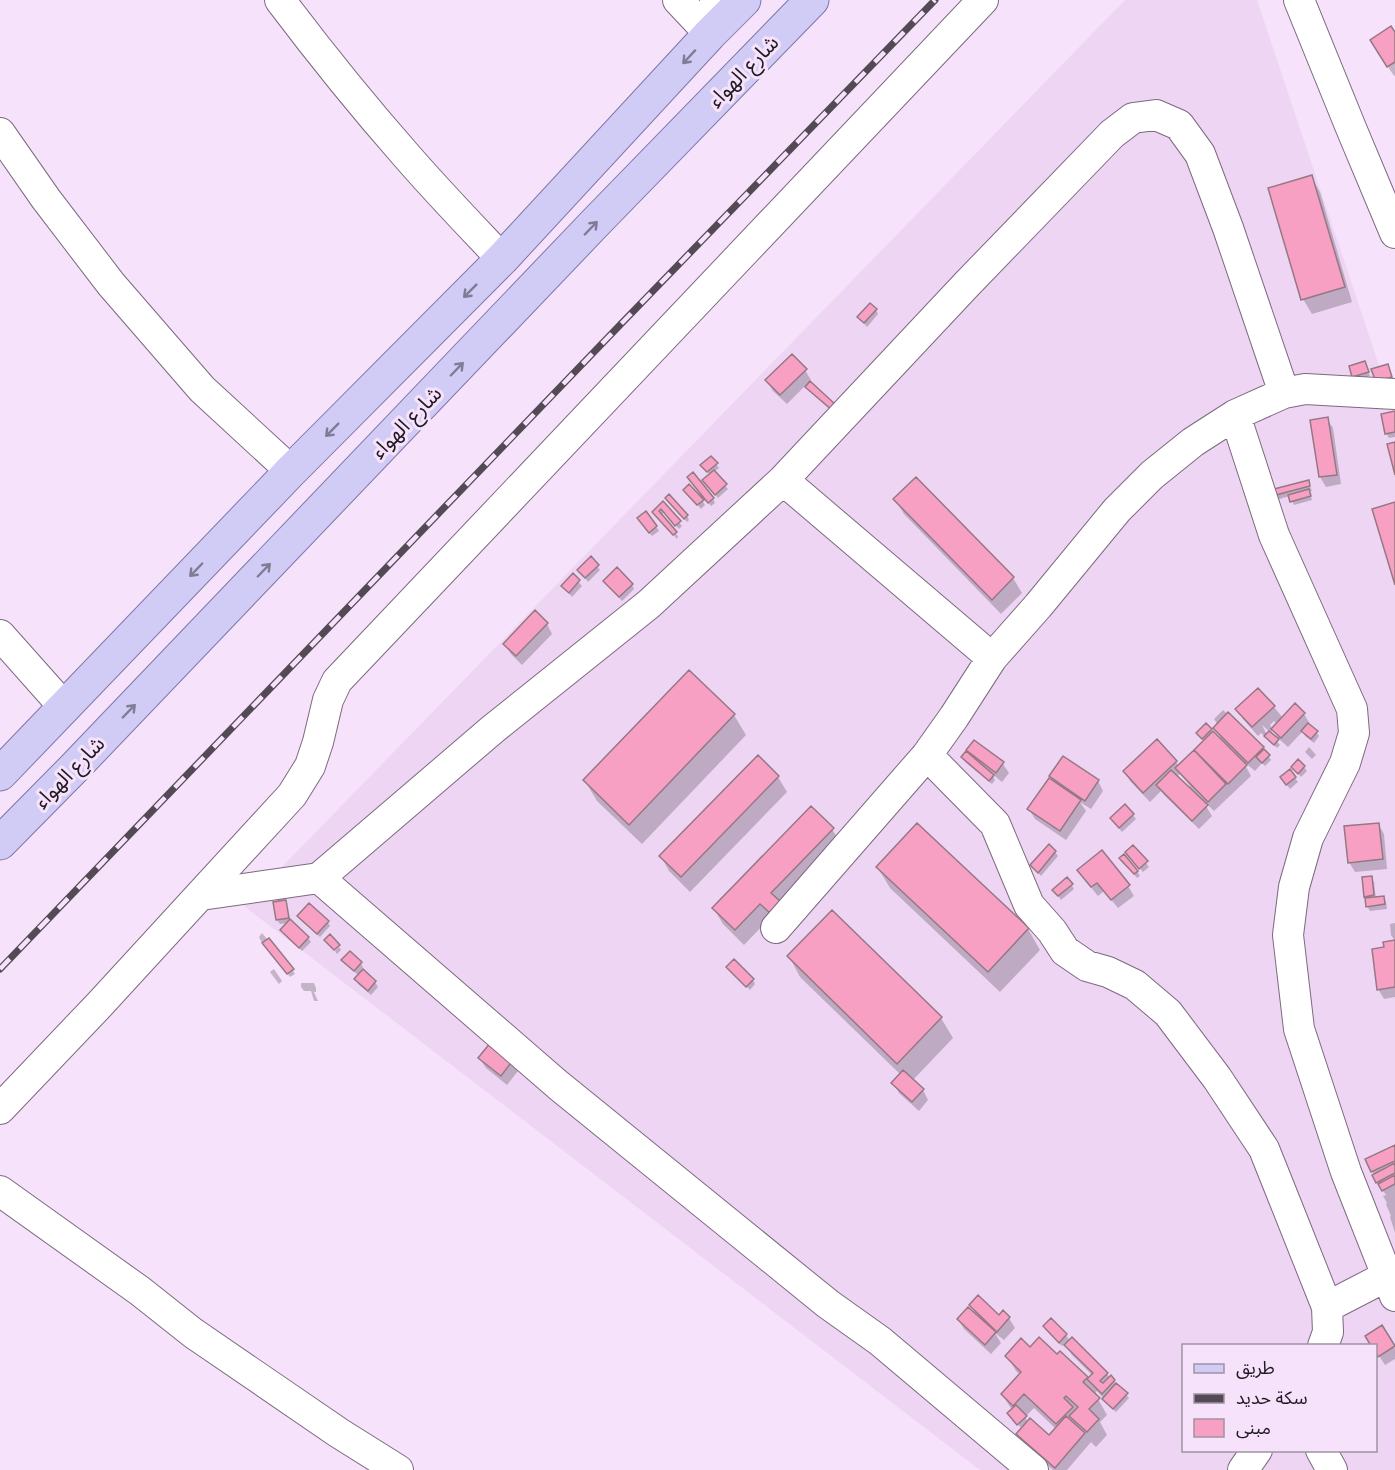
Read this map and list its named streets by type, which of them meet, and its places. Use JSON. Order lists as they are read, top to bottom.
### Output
{
  "streets": {
    "main road": ["شارع الهواء"]
  },
  "legend": ["طريق", "سكة حديد", "مبنى"]
}
